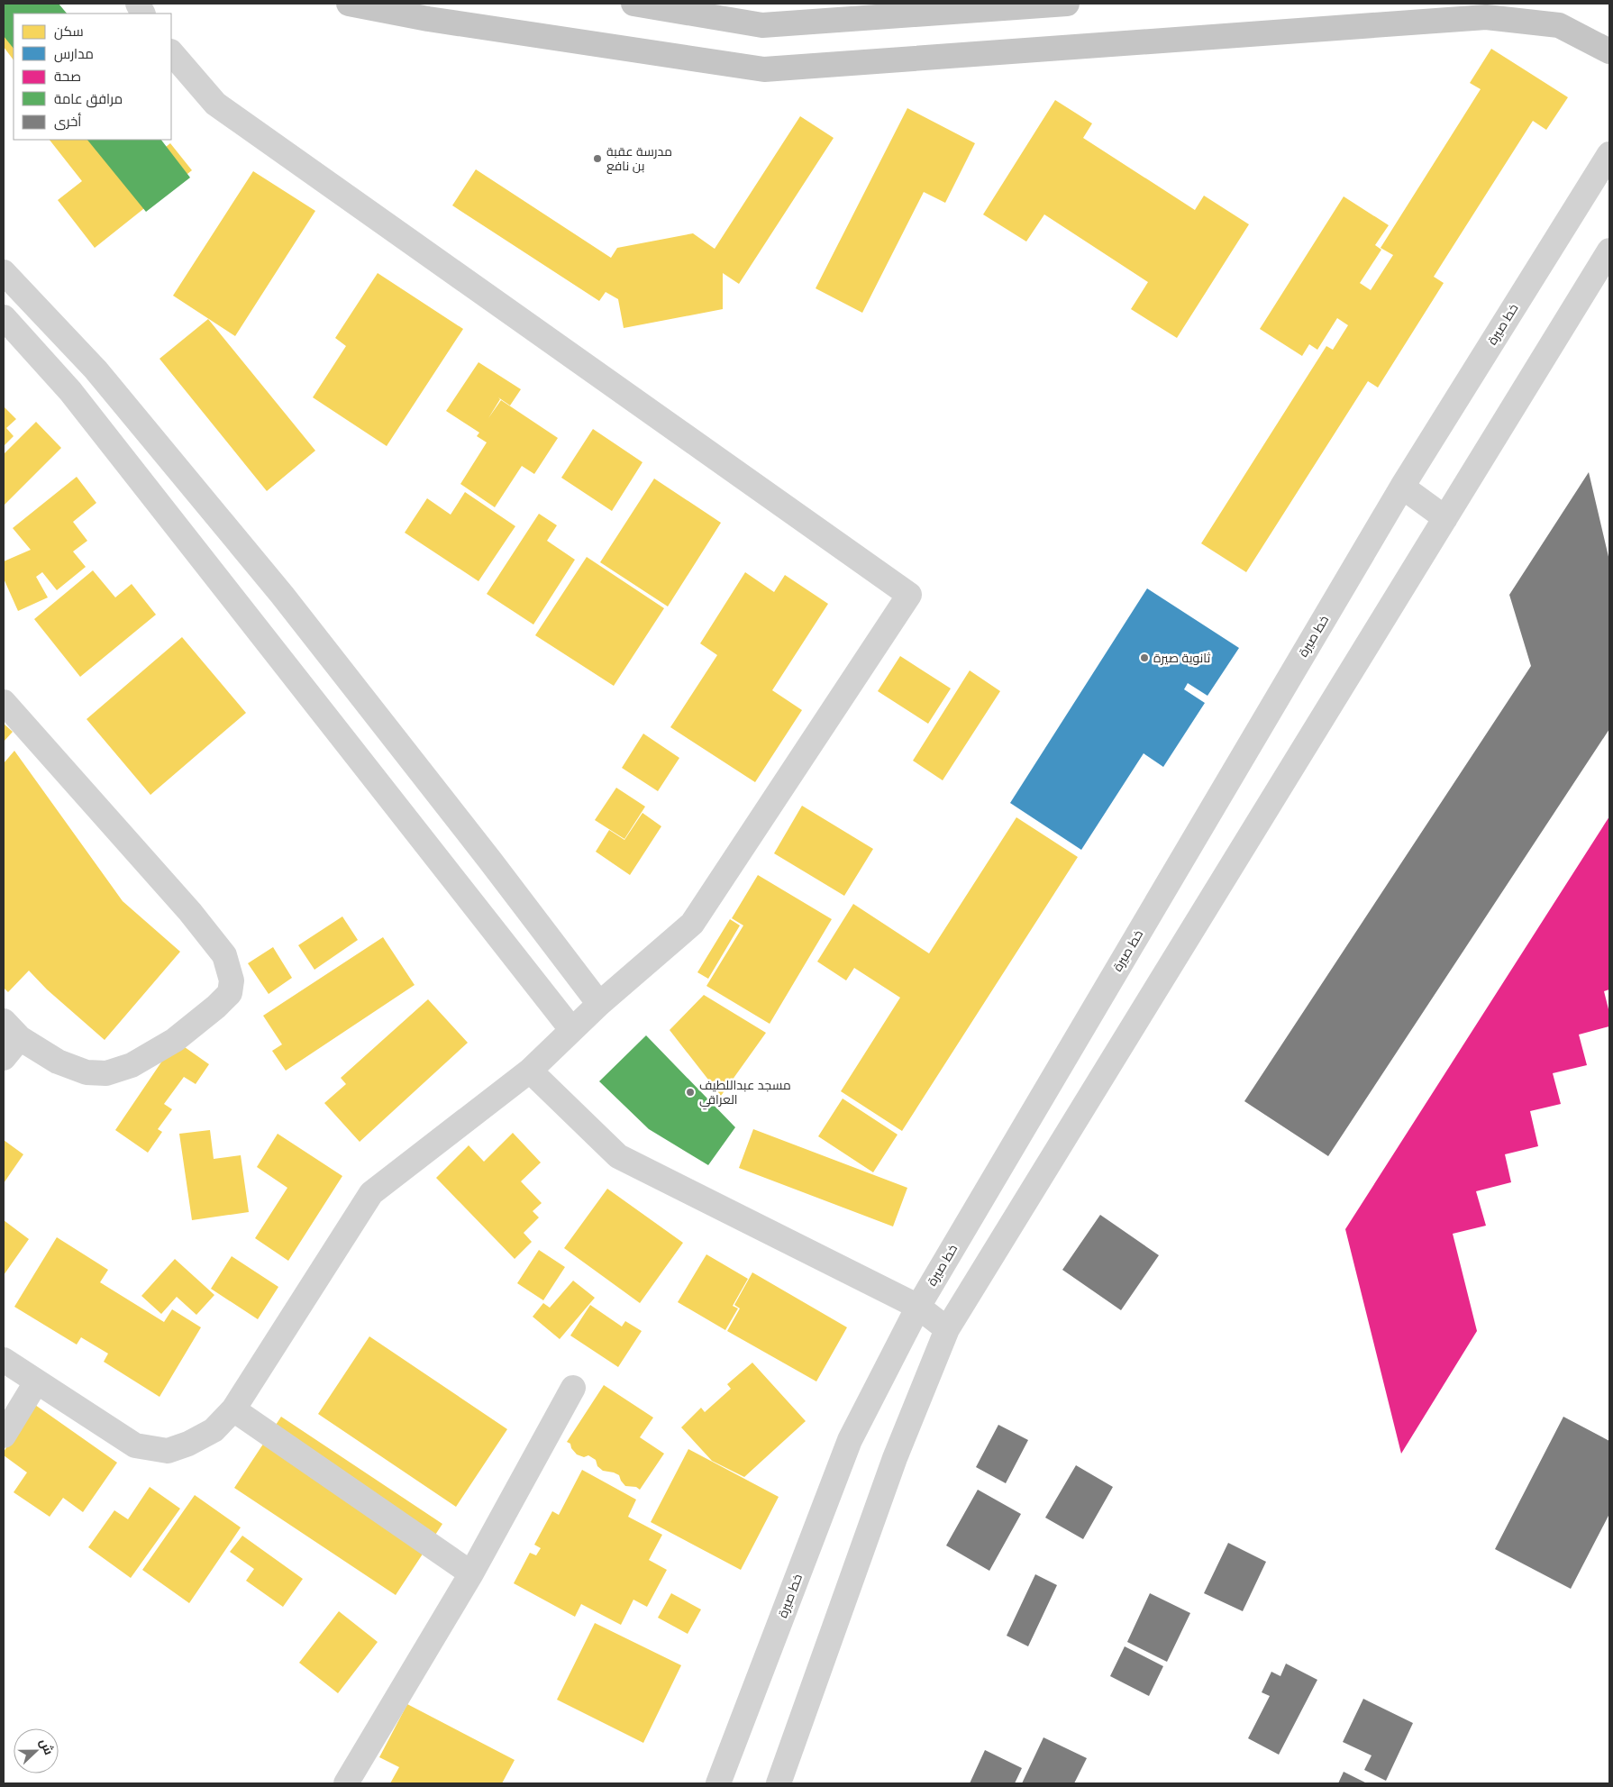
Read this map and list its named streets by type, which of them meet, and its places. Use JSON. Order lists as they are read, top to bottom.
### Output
{
  "streets": {
    "street": ["خط صيرة"]
  },
  "places": ["مدرسة عقبة بن نافع", "ثانوية صيرة", "مسجد عبداللطيف العراقي"],
  "legend": [
    "سكن",
    "مدارس",
    "صحة",
    "مرافق عامة",
    "أخرى"
  ],
  "north": "right"
}
